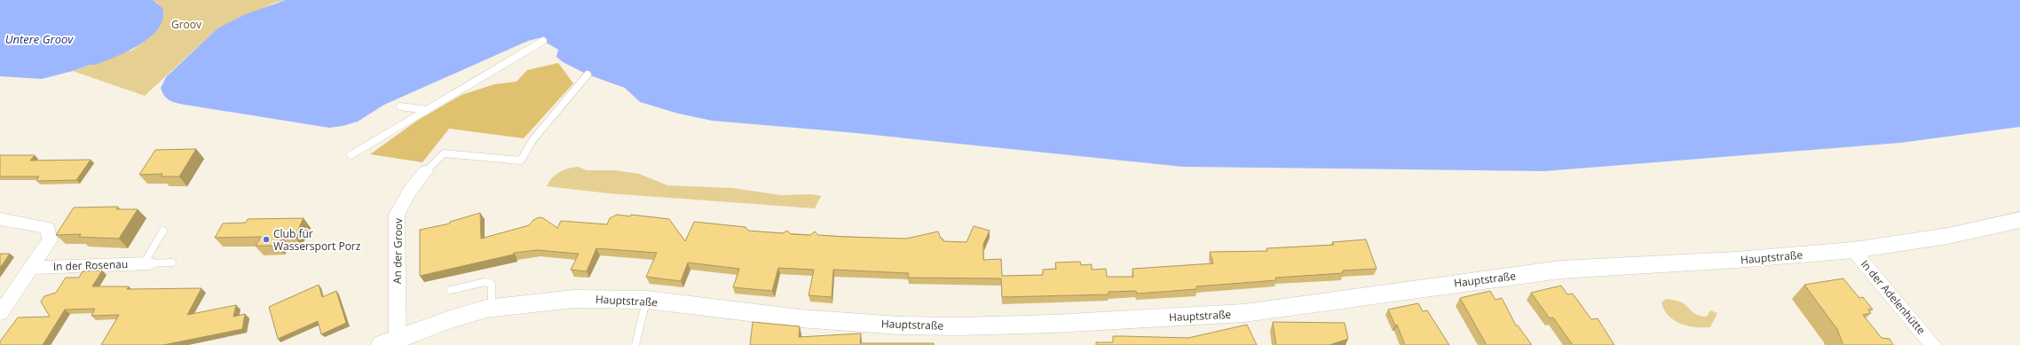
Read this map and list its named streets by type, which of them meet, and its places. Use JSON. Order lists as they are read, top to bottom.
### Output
{
  "streets": {
    "main road": ["Hauptstraße"],
    "street": ["An der Groov", "In der Rosenau", "In der Adelenhütte"]
  },
  "crossings": [
    ["An der Groov", "Hauptstraße"],
    ["Hauptstraße", "In der Adelenhütte"]
  ],
  "water": ["Untere Groov"],
  "parks": ["Groov"],
  "places": ["Club für Wassersport Porz"]
}
